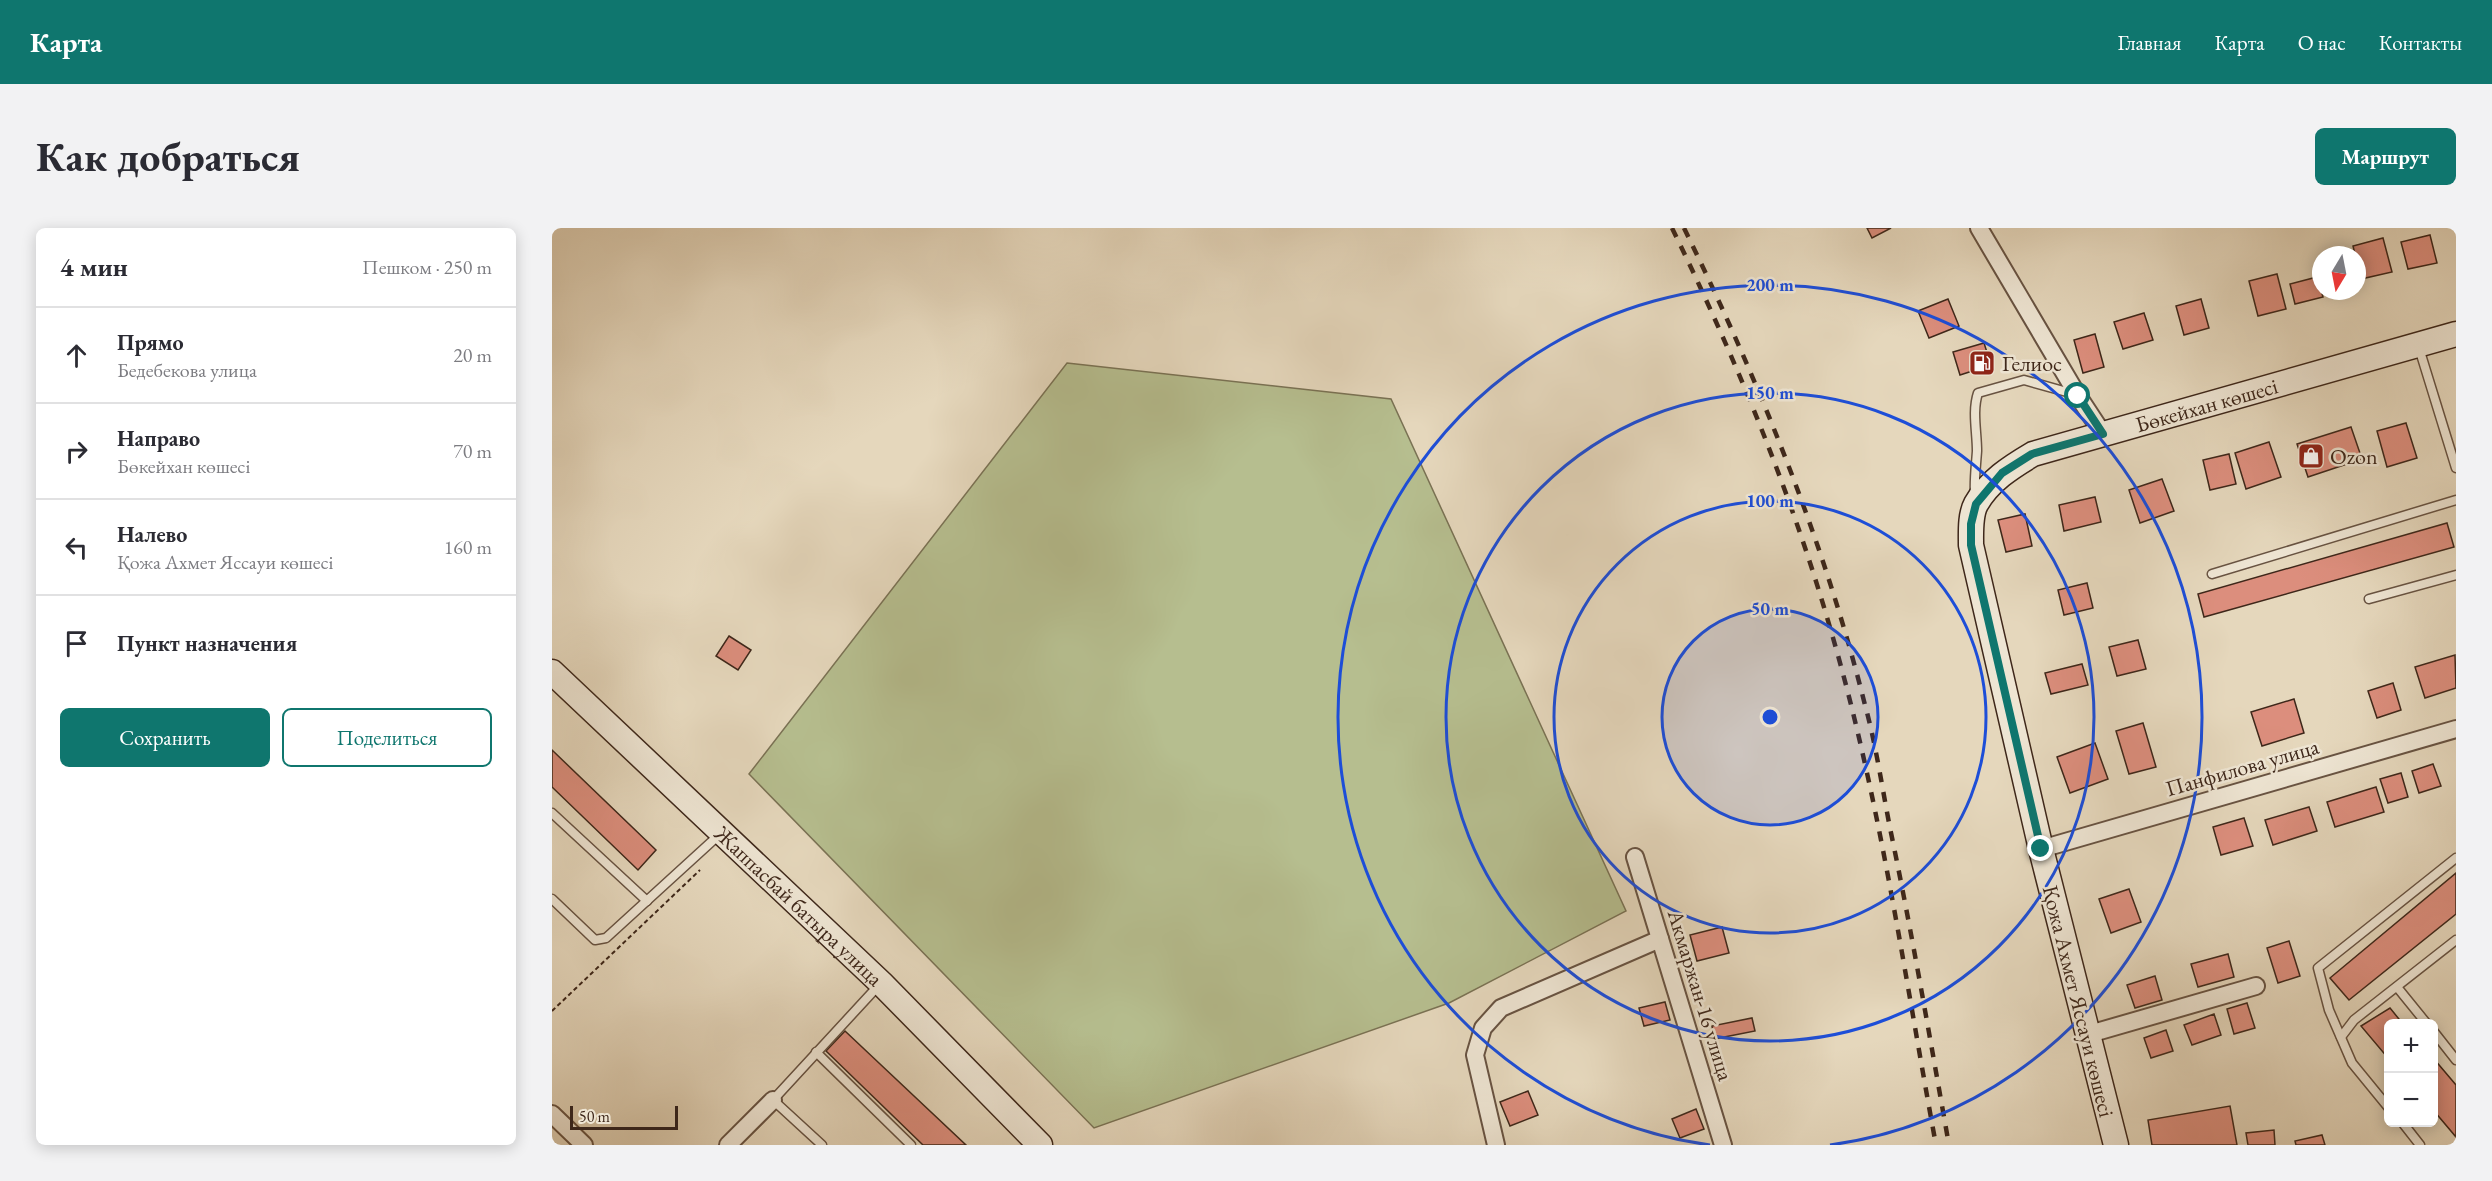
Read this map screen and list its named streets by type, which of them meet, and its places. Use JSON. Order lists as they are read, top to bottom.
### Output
{
  "streets": {
    "street": [
      "Бөкейхан көшесі",
      "Панфилова улица",
      "Жаппасбай батыра улица",
      "Акмаржан-16 улица",
      "Қожа Ахмет Яссауи көшесі"
    ]
  },
  "crossings": [
    ["Бөкейхан көшесі", "Қожа Ахмет Яссауи көшесі"],
    ["Панфилова улица", "Қожа Ахмет Яссауи көшесі"]
  ],
  "places": {
    "fuel station": ["Гелиос"],
    "shop": ["Ozon"]
  },
  "scale_bar": "50 m",
  "north": "bottom",
  "page": {
    "header": "Карта",
    "nav": [
      "Главная",
      "Карта",
      "О нас",
      "Контакты"
    ],
    "buttons": [
      "Маршрут",
      ["Сохранить", "Поделиться"]
    ],
    "title": "Как добраться",
    "heading": ["4 мин", "Пешком · 250 m"],
    "list": [
      ["Прямо", "Бедебекова улица", "20 m"],
      ["Направо", "Бөкейхан көшесі", "70 m"],
      ["Налево", "Қожа Ахмет Яссауи көшесі", "160 m"],
      "Пункт назначения"
    ],
    "map_buttons": ["+", "−"],
    "scale": "50 m"
  },
  "rings": [
    "200 m",
    "150 m",
    "100 m",
    "50 m"
  ]
}
